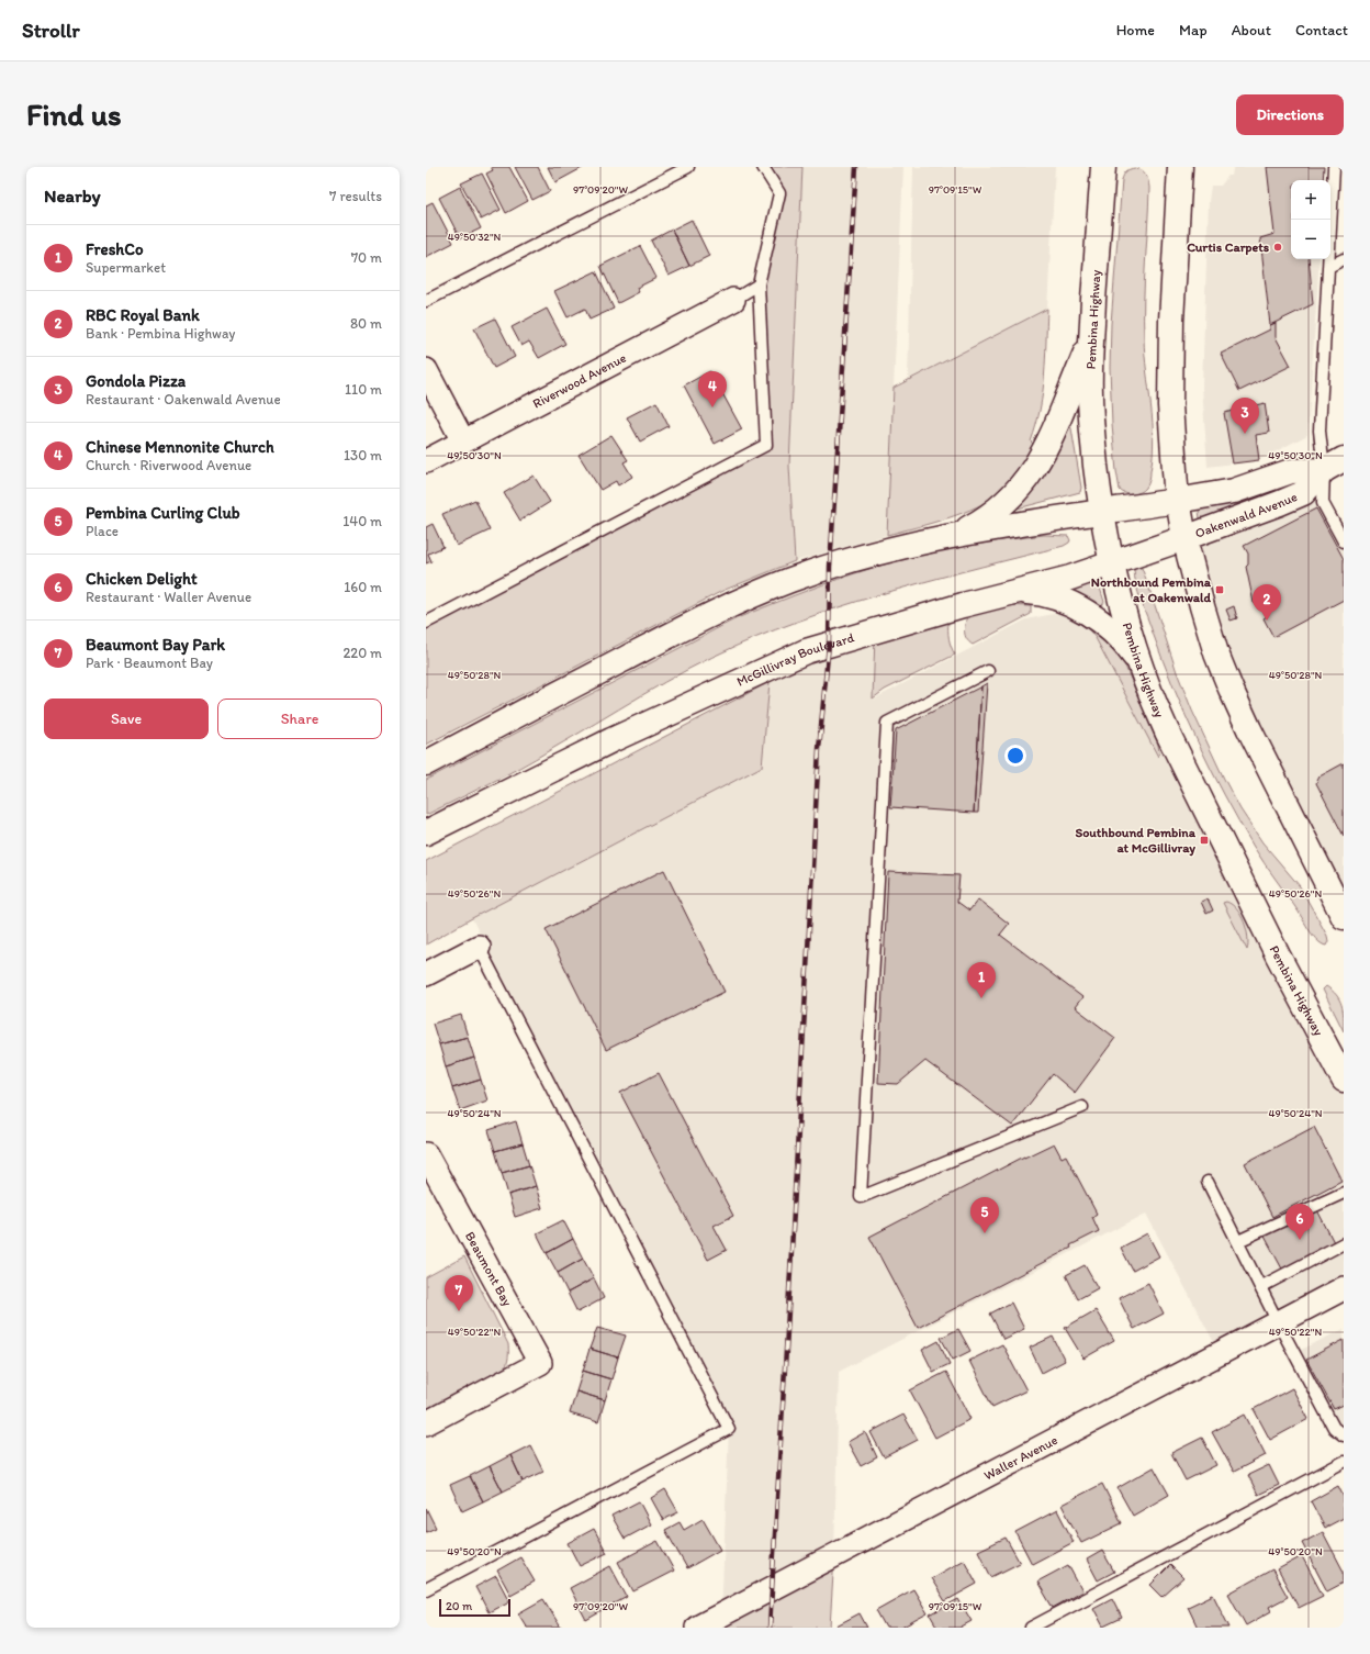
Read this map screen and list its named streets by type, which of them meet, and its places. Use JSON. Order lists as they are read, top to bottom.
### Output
{
  "streets": {
    "main road": ["Pembina Highway", "Oakenwald Avenue", "McGillivray Boulevard"],
    "street": ["Riverwood Avenue", "Beaumont Bay", "Waller Avenue"]
  },
  "crossings": [
    ["Pembina Highway", "McGillivray Boulevard"],
    ["Oakenwald Avenue", "McGillivray Boulevard"]
  ],
  "places": {
    "other": ["Curtis Carpets"],
    "transit": ["Northbound Pembina at Oakenwald", "Southbound Pembina at McGillivray"]
  },
  "scale_bar": "20 m",
  "page": {
    "header": "Strollr",
    "nav": [
      "Home",
      "Map",
      "About",
      "Contact"
    ],
    "buttons": [
      "Directions",
      ["Save", "Share"]
    ],
    "title": "Find us",
    "heading": ["Nearby", "7 results"],
    "map_buttons": ["+", "−"],
    "list": [
      {
        "mark": "1",
        "name": "FreshCo",
        "note": "Supermarket",
        "value": "70 m"
      },
      {
        "mark": "2",
        "name": "RBC Royal Bank",
        "note": "Bank · Pembina Highway",
        "value": "80 m"
      },
      {
        "mark": "3",
        "name": "Gondola Pizza",
        "note": "Restaurant · Oakenwald Avenue",
        "value": "110 m"
      },
      {
        "mark": "4",
        "name": "Chinese Mennonite Church",
        "note": "Church · Riverwood Avenue",
        "value": "130 m"
      },
      {
        "mark": "5",
        "name": "Pembina Curling Club",
        "note": "Place",
        "value": "140 m"
      },
      {
        "mark": "6",
        "name": "Chicken Delight",
        "note": "Restaurant · Waller Avenue",
        "value": "160 m"
      },
      {
        "mark": "7",
        "name": "Beaumont Bay Park",
        "note": "Park · Beaumont Bay",
        "value": "220 m"
      }
    ],
    "pins": [
      "4",
      "3",
      "2",
      "1",
      "5",
      "6",
      "7"
    ],
    "scale": "20 m"
  },
  "coordinates": [
    "97°09'20\"W",
    "97°09'15\"W",
    "49°50'32\"N",
    "49°50'30\"N",
    "49°50'28\"N",
    "49°50'26\"N",
    "49°50'24\"N",
    "49°50'22\"N",
    "49°50'20\"N"
  ]
}
